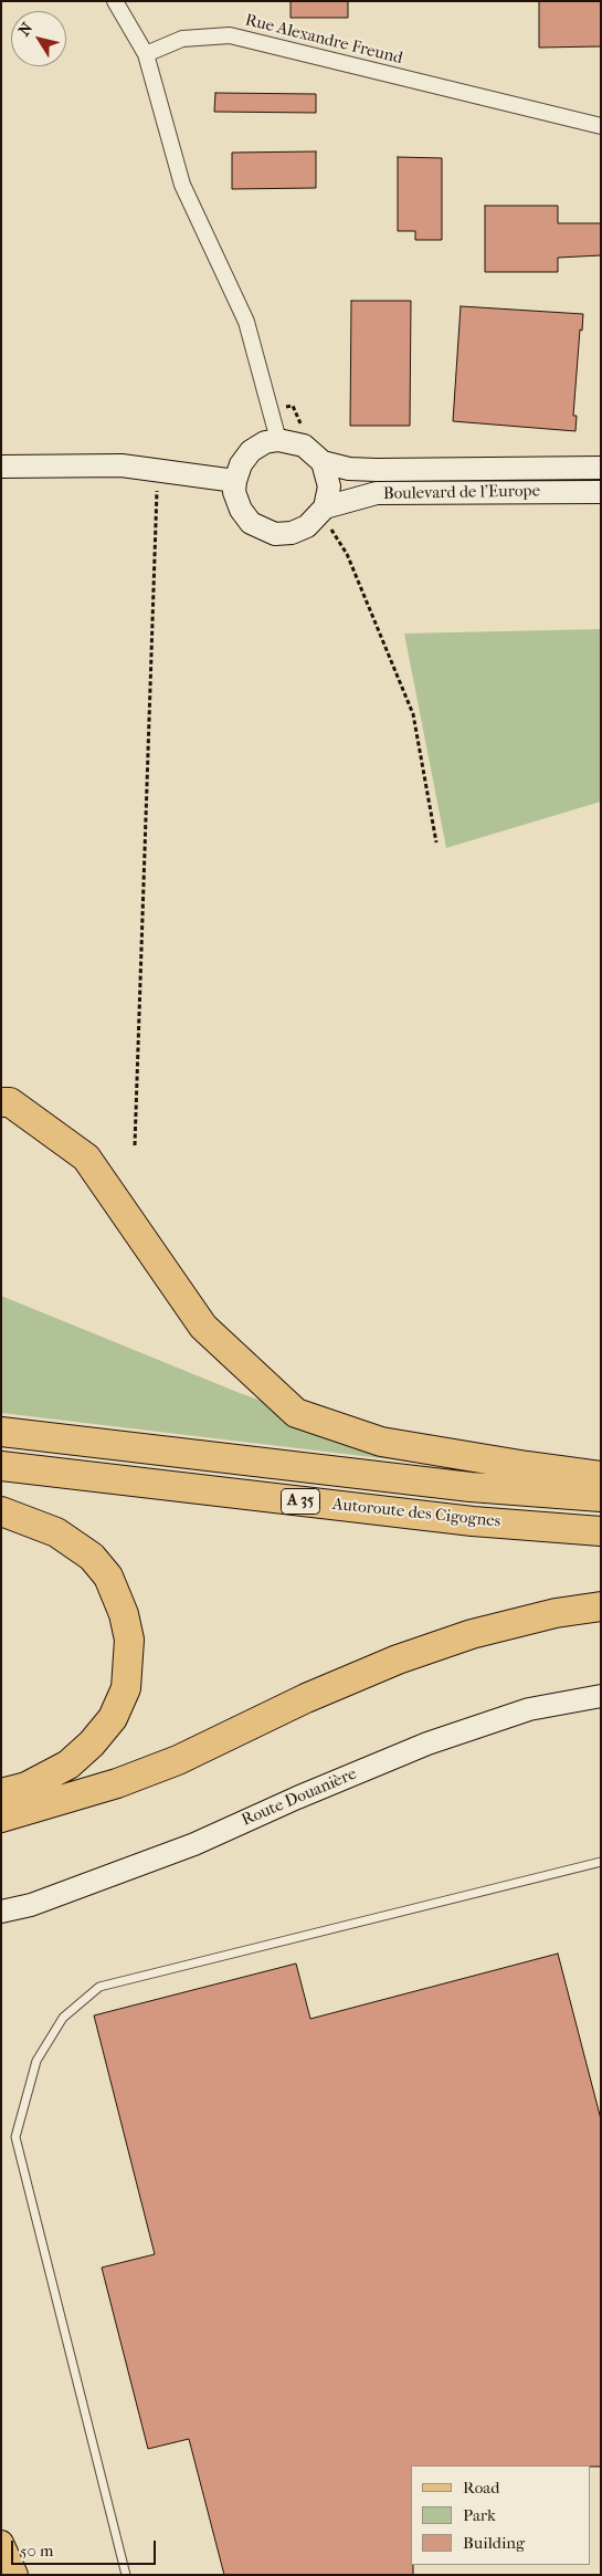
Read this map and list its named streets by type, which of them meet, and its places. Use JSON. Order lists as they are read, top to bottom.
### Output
{
  "streets": {
    "highway": ["A 35", "Autoroute des Cigognes"],
    "street": ["Rue Alexandre Freund", "Boulevard de l'Europe", "Route Douanière"]
  },
  "legend": ["Road", "Park", "Building"],
  "scale_bar": "50 m",
  "north": "top left"
}
